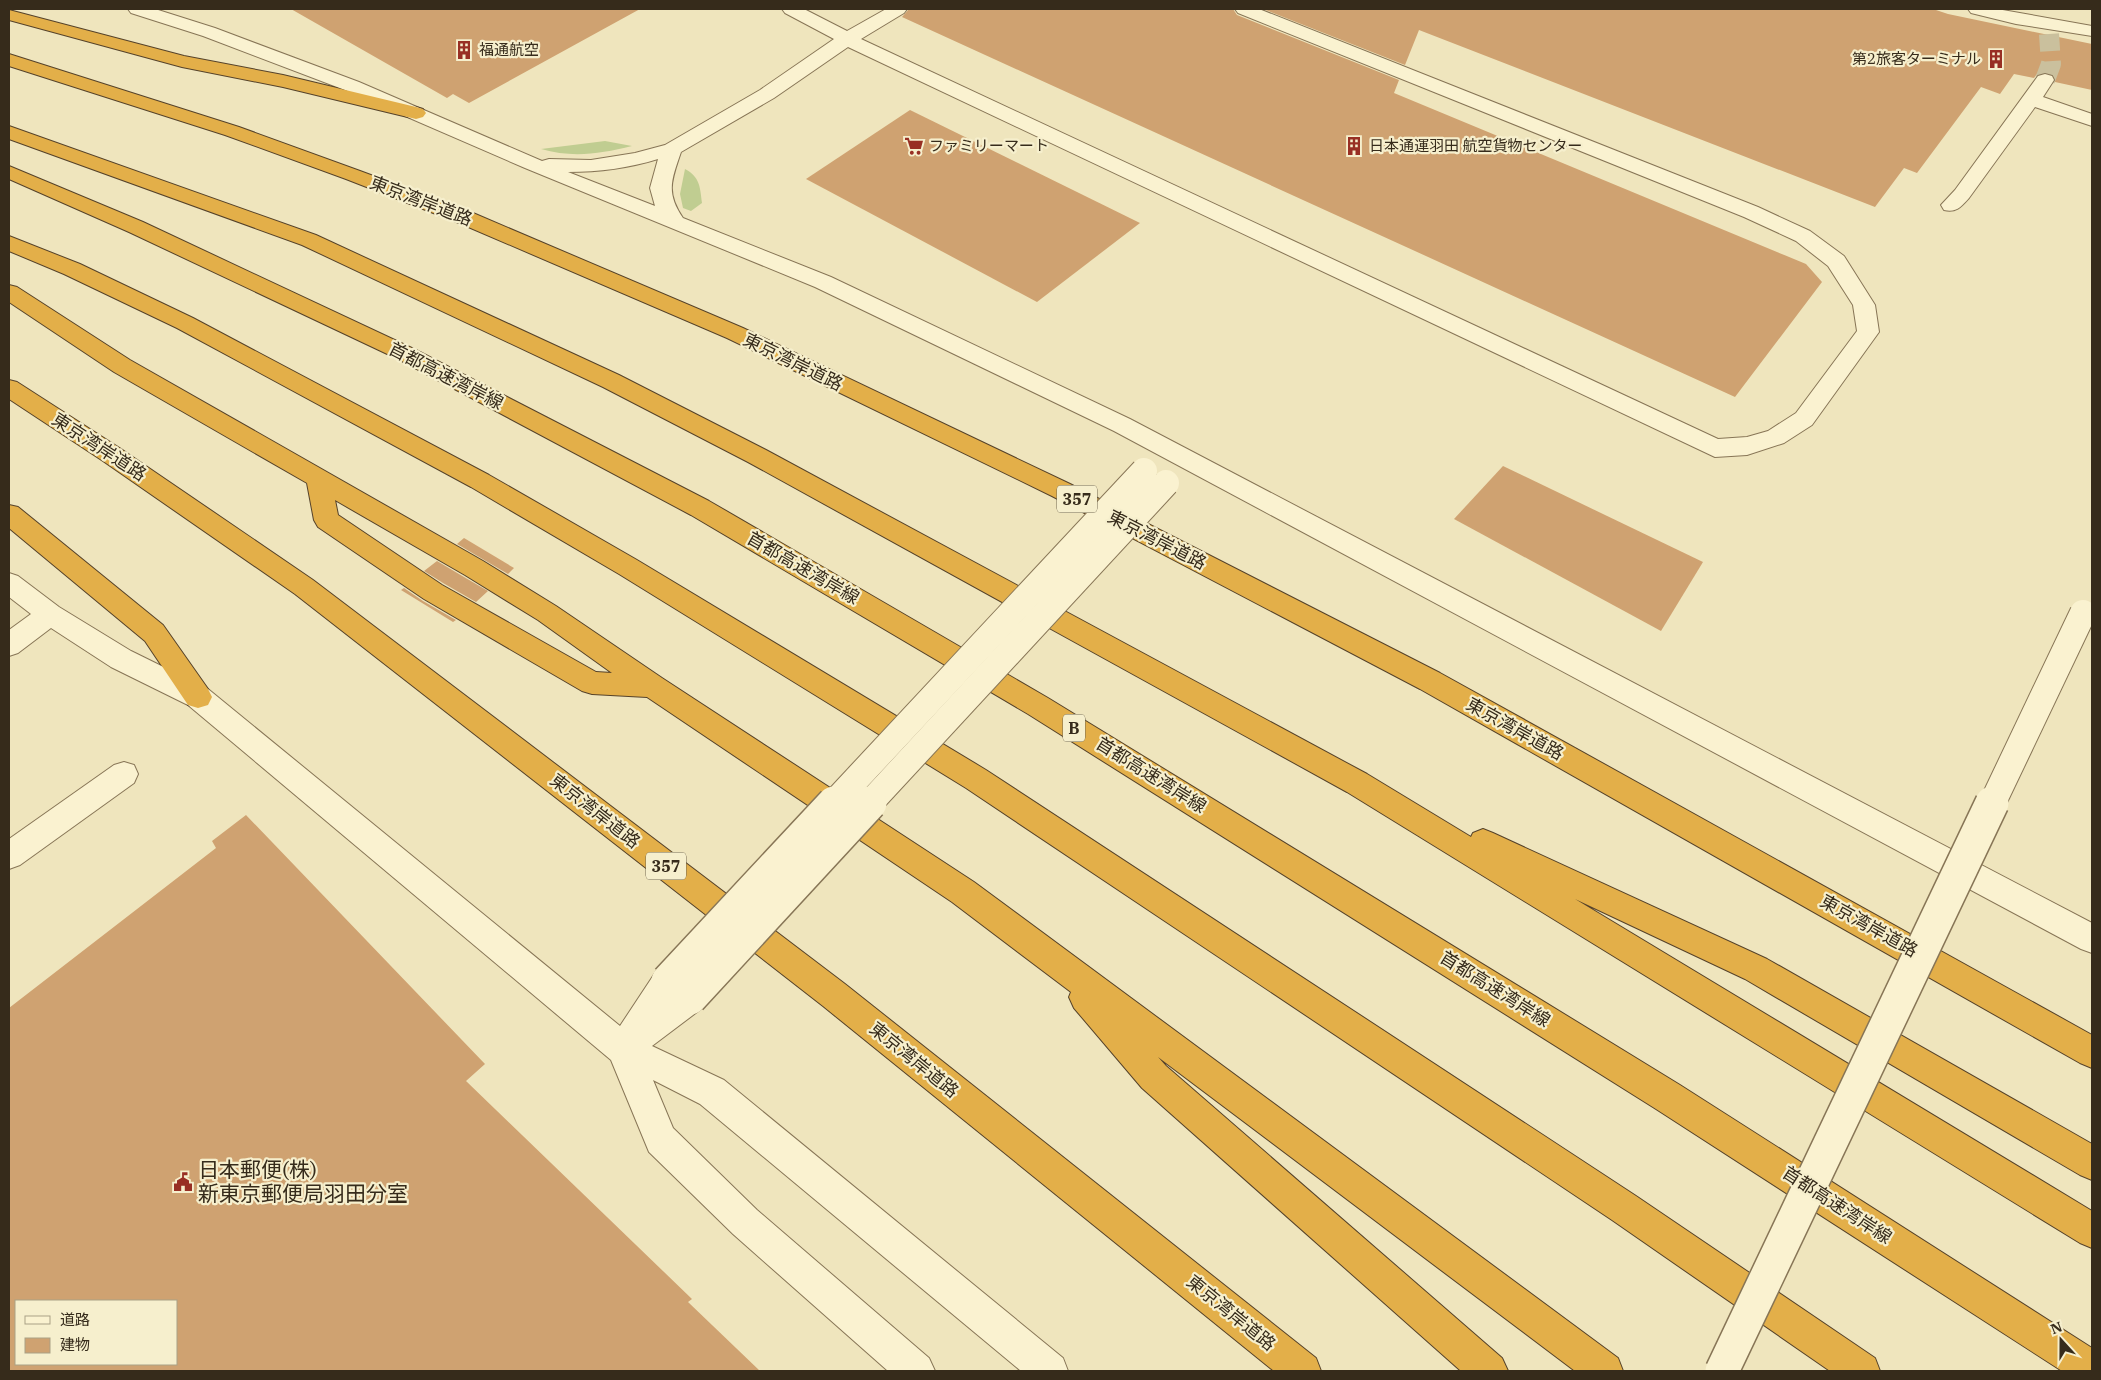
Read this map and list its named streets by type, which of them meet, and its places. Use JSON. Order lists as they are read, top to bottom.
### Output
{
  "streets": {
    "highway": [
      "東京湾岸道路",
      "首都高速湾岸線",
      "357",
      "B"
    ]
  },
  "places": {
    "building": ["福通航空", "第2旅客ターミナル", "日本通運羽田 航空貨物センター"],
    "supermarket": ["ファミリーマート"],
    "public building": ["日本郵便(株) 新東京郵便局羽田分室"]
  },
  "legend": ["道路", "建物"],
  "north": "top"
}
